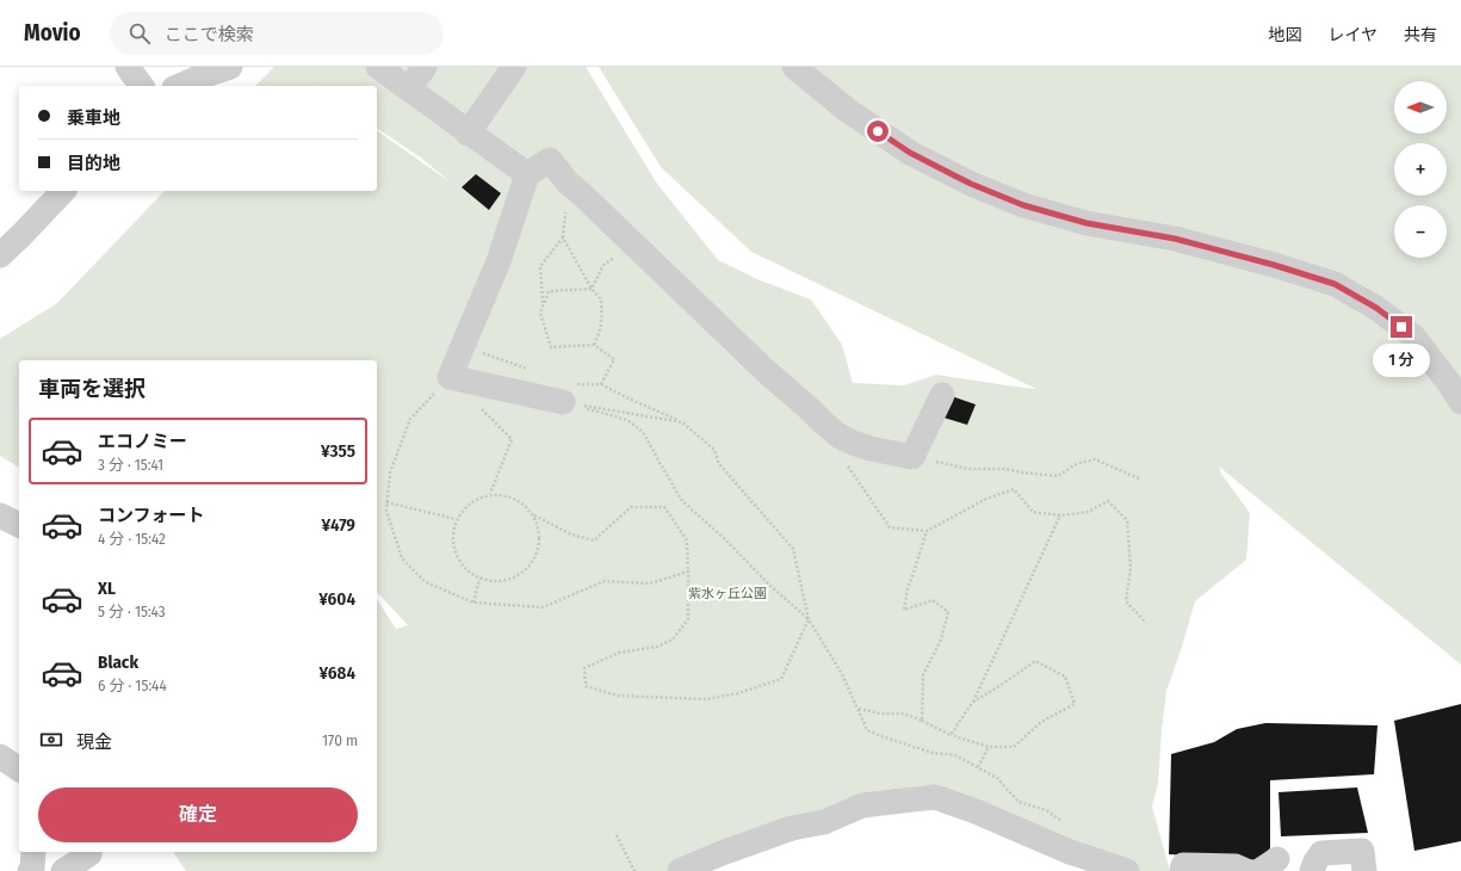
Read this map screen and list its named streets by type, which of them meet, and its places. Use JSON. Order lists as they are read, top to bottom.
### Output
{
  "parks": ["紫水ヶ丘公園"],
  "north": "left",
  "page": {
    "header": "Movio",
    "search": "ここで検索",
    "nav": ["地図", "レイヤ", "共有"],
    "map_buttons": ["+", "−"],
    "banner": ["乗車地", "目的地"],
    "bubble": "1 分",
    "heading": "車両を選択",
    "list": [
      {
        "name": "エコノミー",
        "note": "3 分 · 15:41",
        "value": "¥355"
      },
      {
        "name": "コンフォート",
        "note": "4 分 · 15:42",
        "value": "¥479"
      },
      {
        "name": "XL",
        "note": "5 分 · 15:43",
        "value": "¥604"
      },
      {
        "name": "Black",
        "note": "6 分 · 15:44",
        "value": "¥684"
      }
    ],
    "pay": ["現金", "170 m"],
    "buttons": "確定"
  }
}
